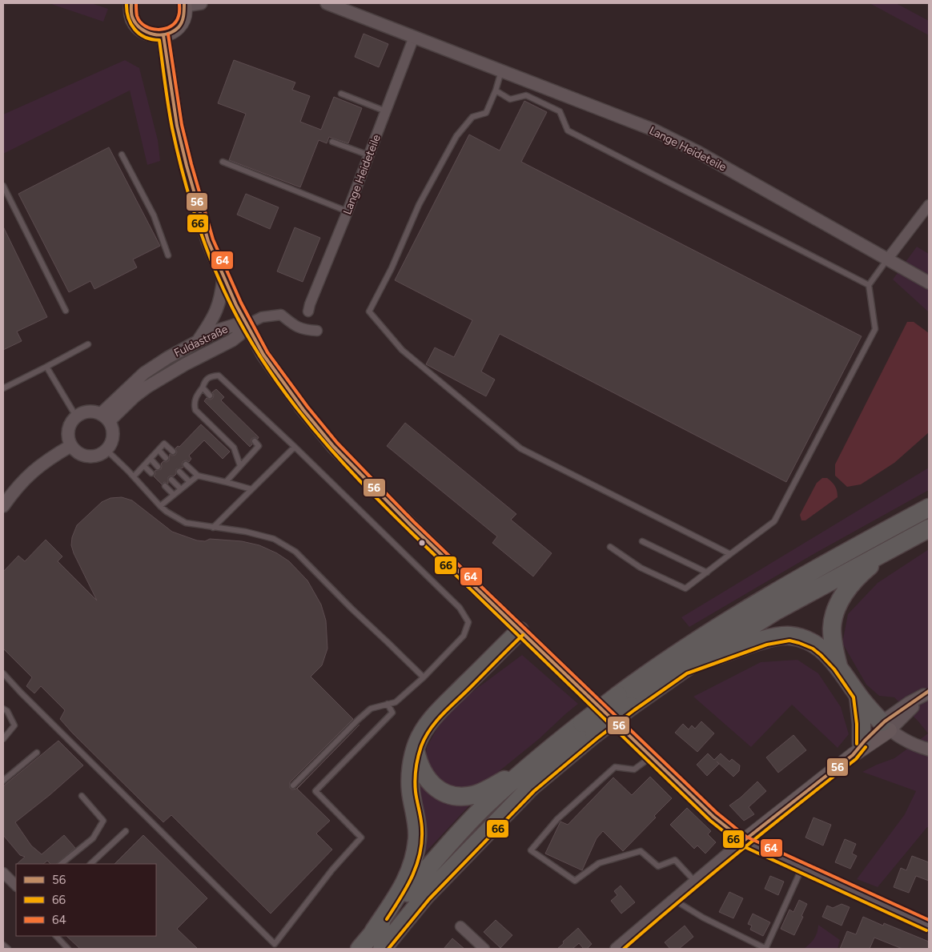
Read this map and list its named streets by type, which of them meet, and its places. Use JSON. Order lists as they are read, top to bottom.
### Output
{
  "streets": {
    "street": ["Lange Heideteile", "Fuldastraße"]
  },
  "lines": ["transit line 56", "transit line 66", "transit line 64"],
  "legend": ["56", "66", "64"]
}
